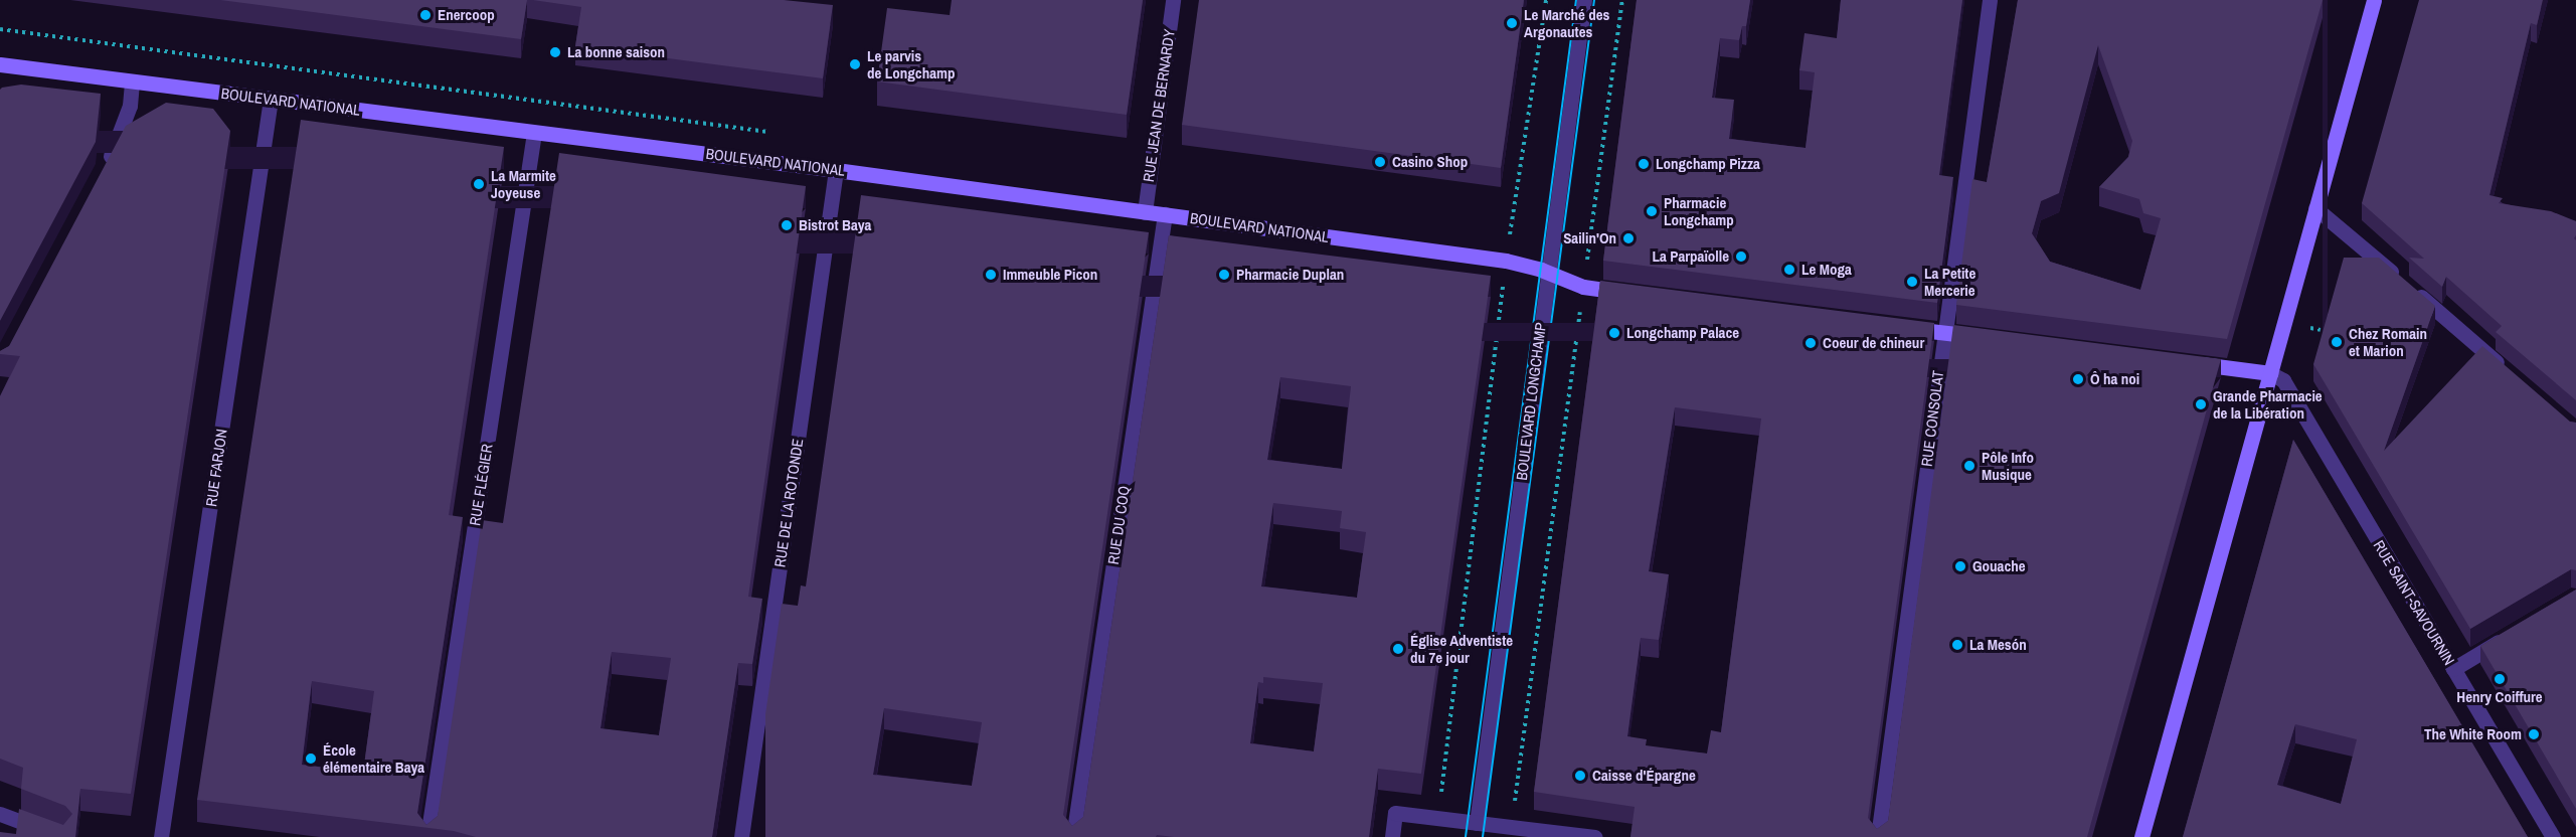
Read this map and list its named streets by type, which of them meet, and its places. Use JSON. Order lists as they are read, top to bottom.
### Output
{
  "streets": {
    "main road": ["BOULEVARD NATIONAL"],
    "street": [
      "RUE JEAN DE BERNARDY",
      "BOULEVARD LONGCHAMP",
      "RUE CONSOLAT",
      "RUE FARJON",
      "RUE FLÉGIER",
      "RUE DE LA ROTONDE",
      "RUE DU COQ",
      "RUE SAINT-SAVOURNIN"
    ]
  },
  "crossings": [
    ["BOULEVARD NATIONAL", "RUE JEAN DE BERNARDY"],
    ["BOULEVARD NATIONAL", "BOULEVARD LONGCHAMP"],
    ["BOULEVARD NATIONAL", "RUE FARJON"],
    ["BOULEVARD NATIONAL", "RUE FLÉGIER"],
    ["BOULEVARD NATIONAL", "RUE DE LA ROTONDE"],
    ["BOULEVARD NATIONAL", "RUE DU COQ"]
  ],
  "places": [
    "Enercoop",
    "Le Marché des Argonautes",
    "La bonne saison",
    "Le parvis de Longchamp",
    "Casino Shop",
    "Longchamp Pizza",
    "La Marmite Joyeuse",
    "Pharmacie Longchamp",
    "Bistrot Baya",
    "Sailin'On",
    "La Parpaïolle",
    "Le Moga",
    "Immeuble Picon",
    "Pharmacie Duplan",
    "La Petite Mercerie",
    "Longchamp Palace",
    "Chez Romain et Marion",
    "Coeur de chineur",
    "Ô ha noi",
    "Grande Pharmacie de la Libération",
    "Pôle Info Musique",
    "Gouache",
    "La Mesón",
    "Église Adventiste du 7e jour",
    "Henry Coiffure",
    "The White Room",
    "École élémentaire Baya",
    "Caisse d'Épargne"
  ]
}
